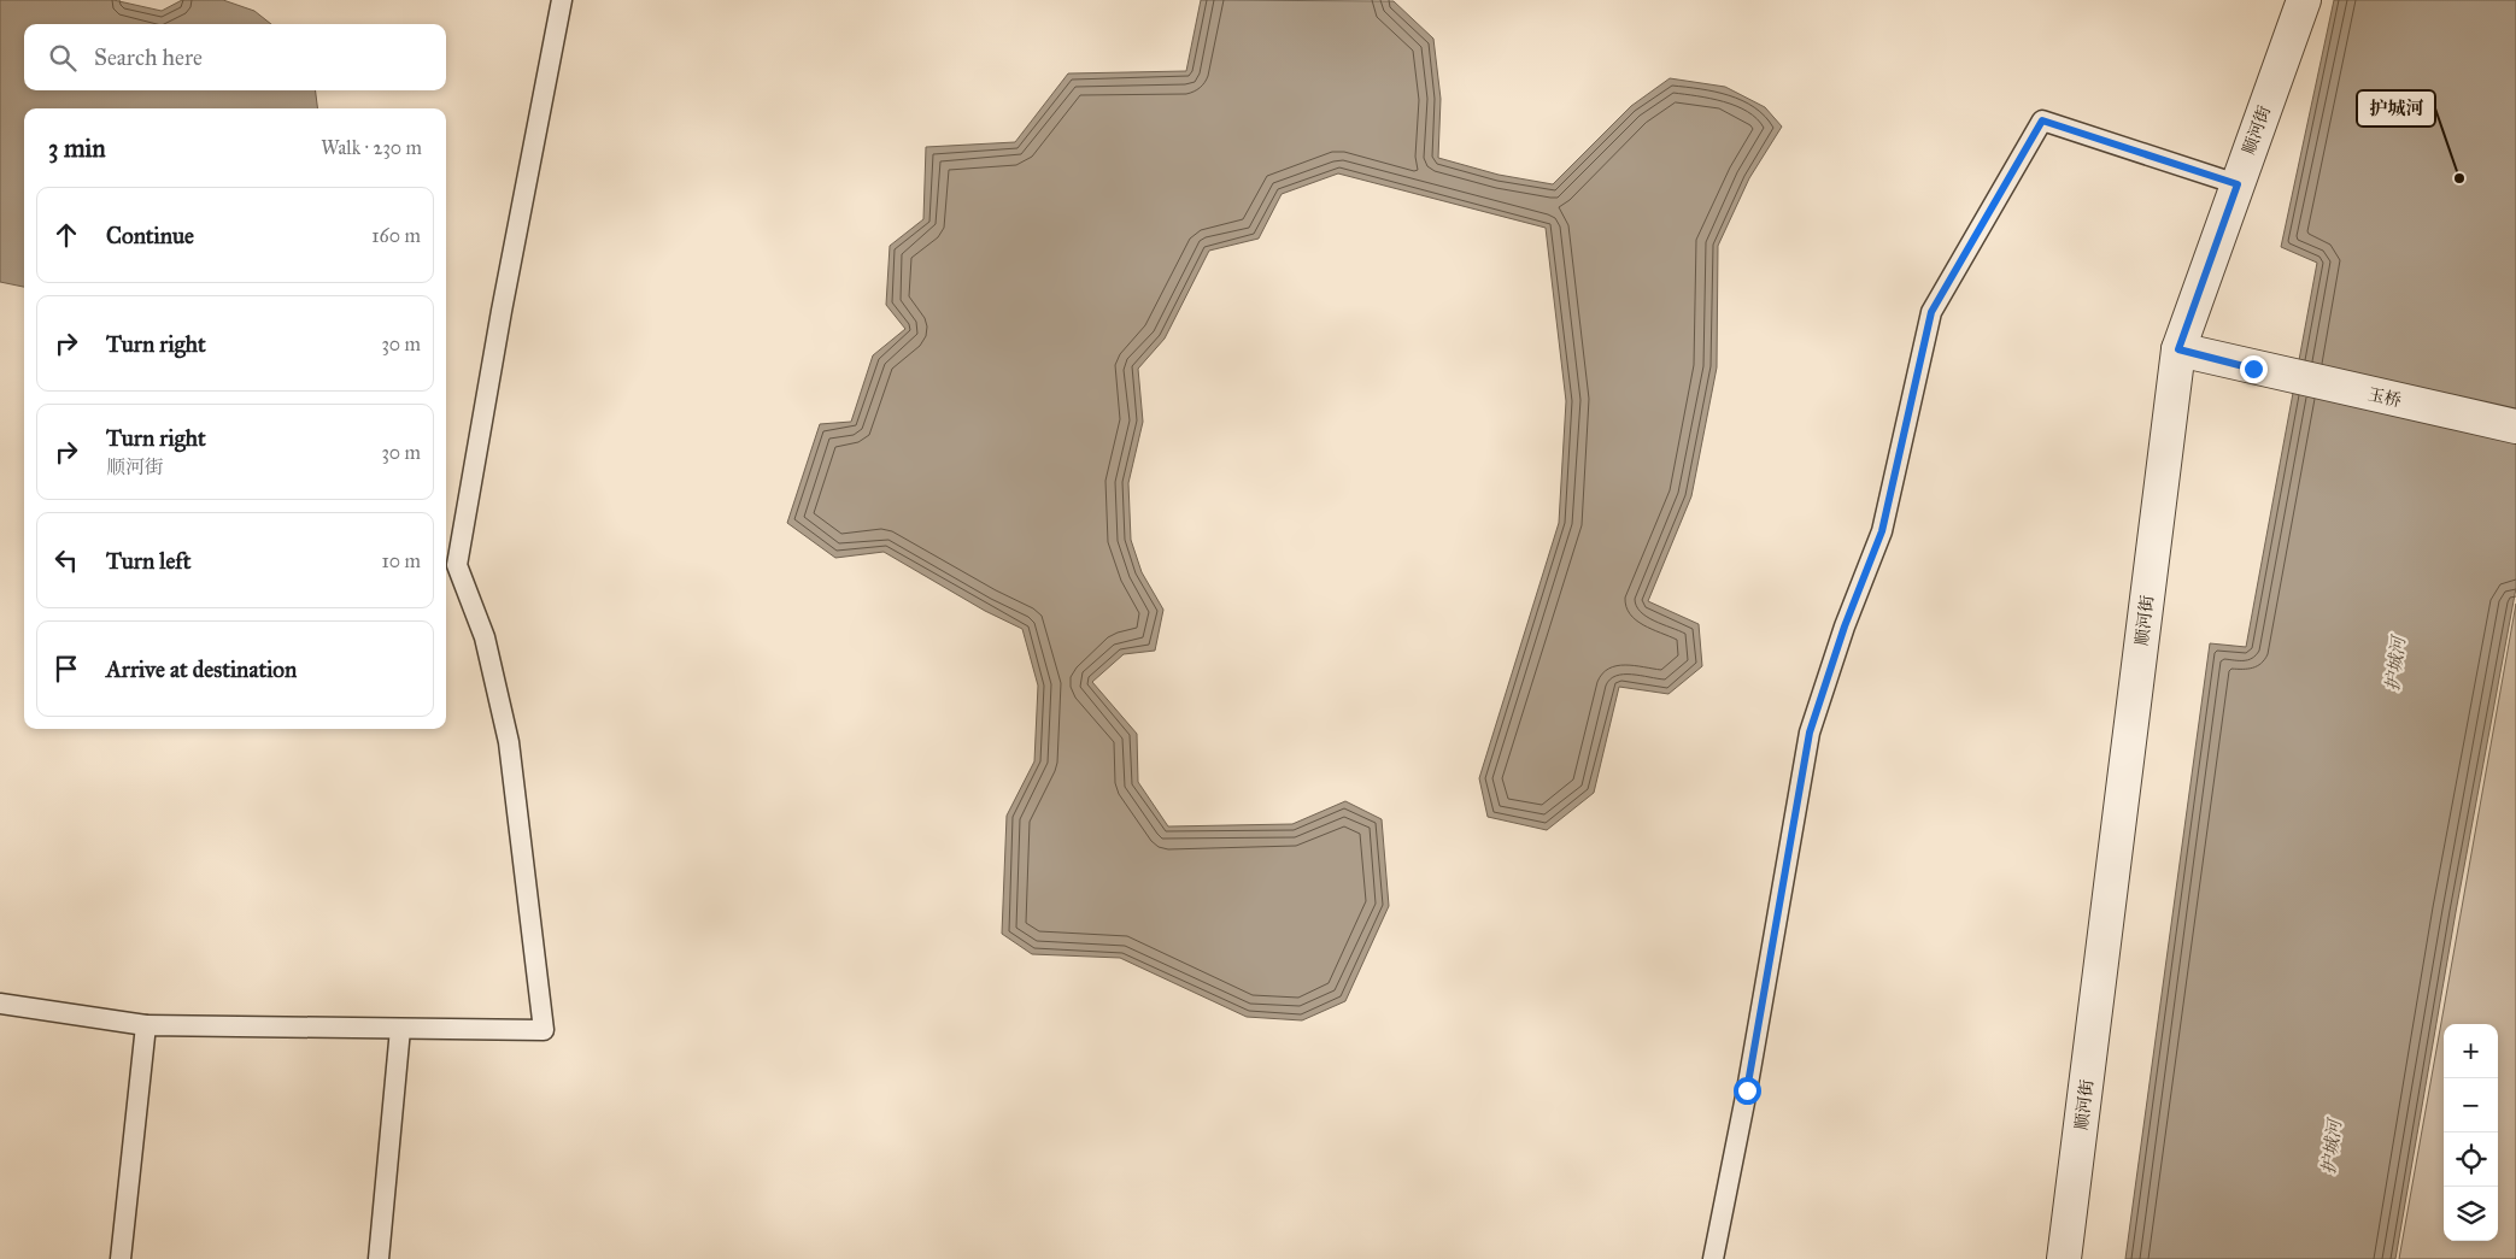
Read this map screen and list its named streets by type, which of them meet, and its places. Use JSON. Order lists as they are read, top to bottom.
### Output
{
  "streets": {
    "street": ["顺河街", "玉桥"]
  },
  "crossings": [
    ["顺河街", "玉桥"]
  ],
  "water": ["护城河"],
  "places": ["护城河"],
  "page": {
    "search": "Search here",
    "heading": ["3 min", "Walk · 230 m"],
    "list": [
      ["Continue", "160 m"],
      ["Turn right", "30 m"],
      ["Turn right", "顺河街", "30 m"],
      ["Turn left", "10 m"],
      "Arrive at destination"
    ],
    "map_buttons": ["+", "−"]
  }
}
